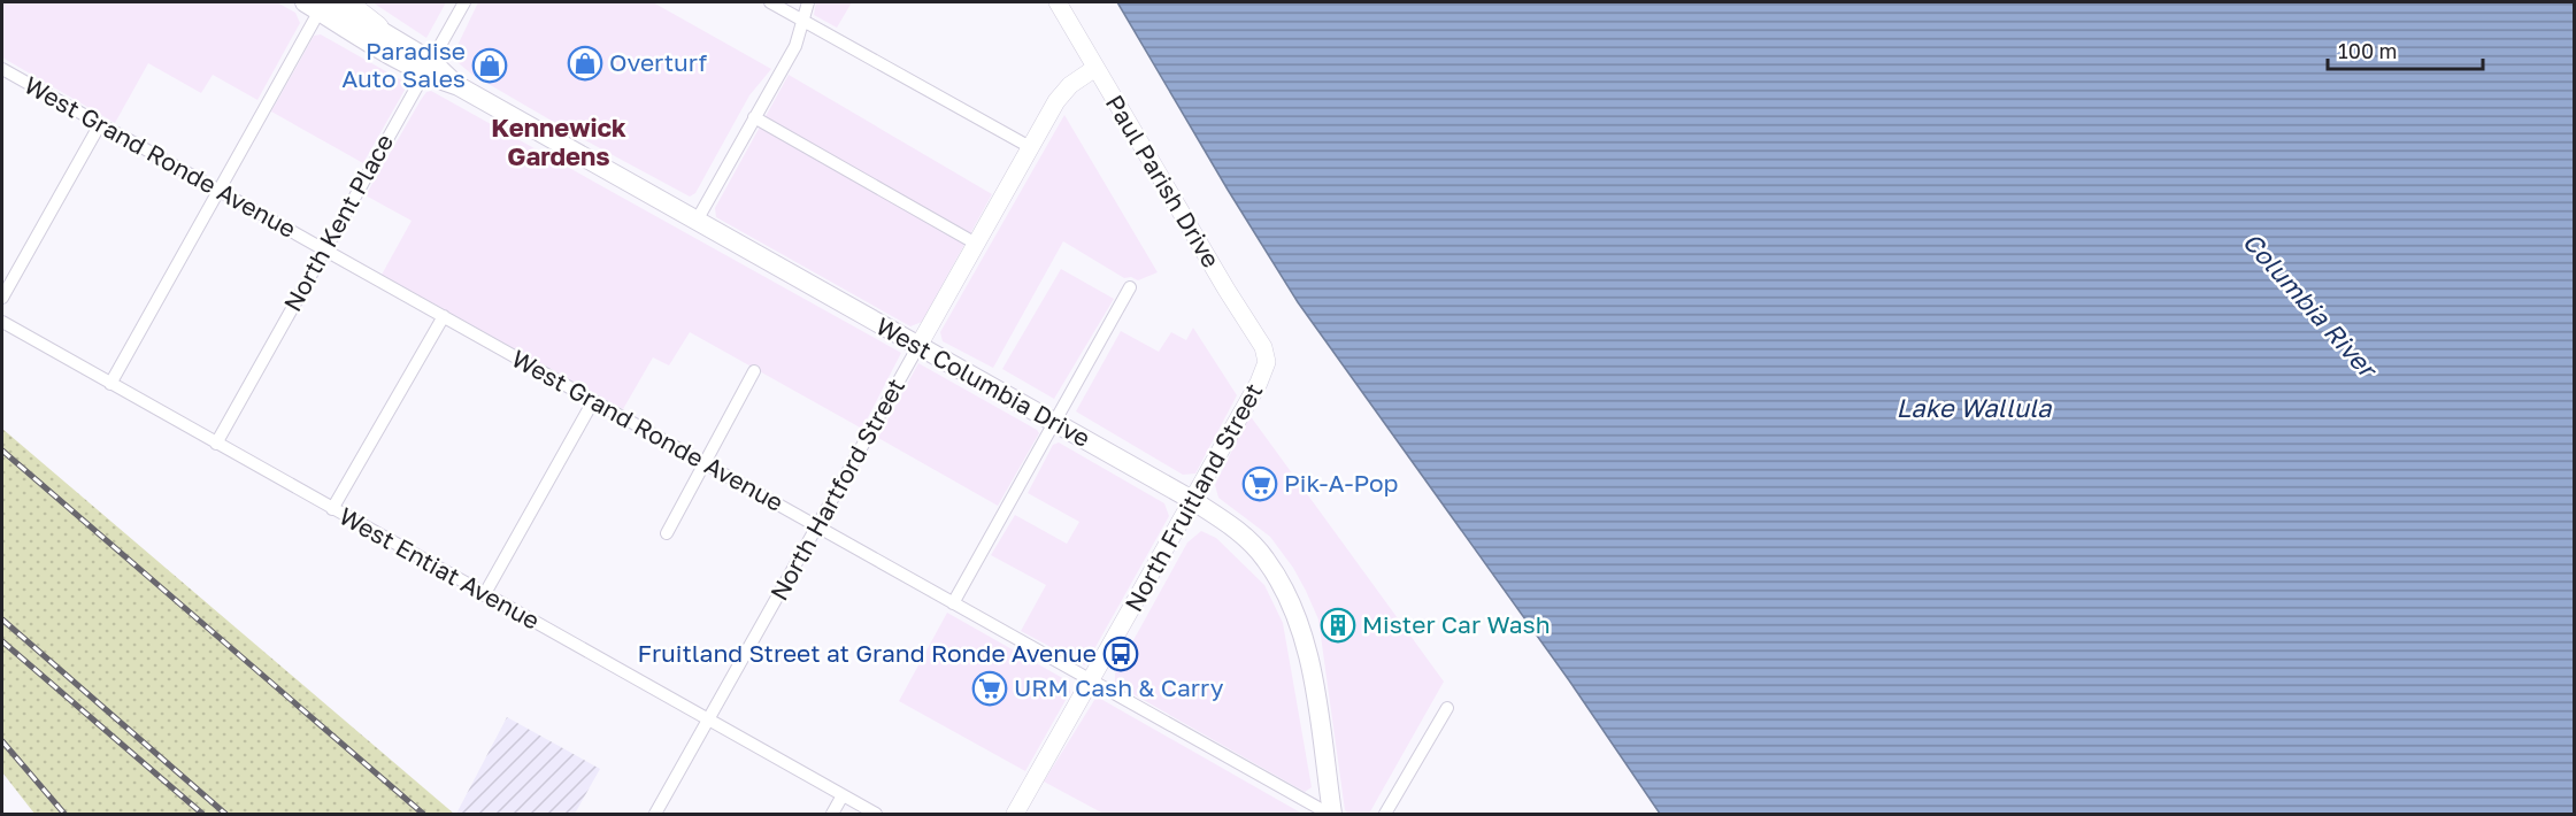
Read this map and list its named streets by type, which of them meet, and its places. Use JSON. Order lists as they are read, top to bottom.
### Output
{
  "streets": {
    "main road": ["West Columbia Drive"],
    "street": [
      "West Grand Ronde Avenue",
      "Paul Parish Drive",
      "North Kent Place",
      "North Hartford Street",
      "North Fruitland Street",
      "West Entiat Avenue"
    ]
  },
  "crossings": [
    ["West Grand Ronde Avenue", "North Kent Place"],
    ["West Grand Ronde Avenue", "West Columbia Drive"],
    ["West Grand Ronde Avenue", "North Hartford Street"],
    ["West Grand Ronde Avenue", "North Fruitland Street"],
    ["Paul Parish Drive", "North Hartford Street"],
    ["Paul Parish Drive", "North Fruitland Street"],
    ["North Kent Place", "West Columbia Drive"],
    ["North Kent Place", "West Entiat Avenue"],
    ["West Columbia Drive", "North Hartford Street"],
    ["West Columbia Drive", "North Fruitland Street"],
    ["North Hartford Street", "West Entiat Avenue"]
  ],
  "districts": ["Kennewick Gardens"],
  "water": ["Columbia River", "Lake Wallula"],
  "places": {
    "shop": ["Overturf", "Paradise Auto Sales"],
    "supermarket": ["Pik-A-Pop", "URM Cash & Carry"],
    "building": ["Mister Car Wash"],
    "bus stop": ["Fruitland Street at Grand Ronde Avenue"]
  },
  "scale_bar": "100 m"
}
